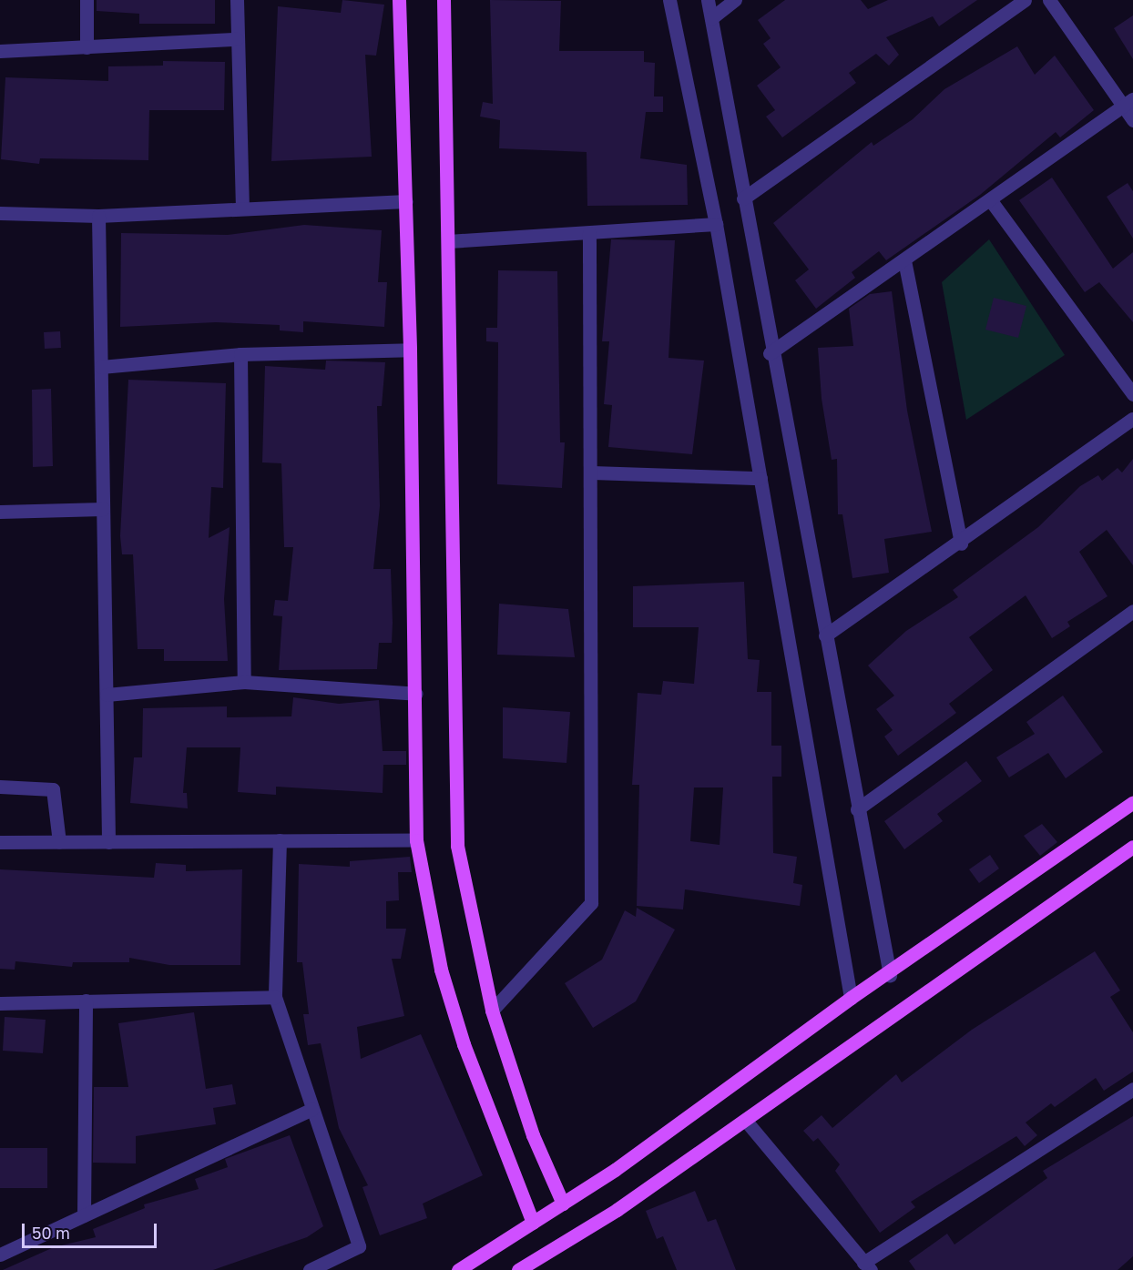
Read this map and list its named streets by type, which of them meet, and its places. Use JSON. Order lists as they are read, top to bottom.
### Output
{
  "scale_bar": "50 m"
}
